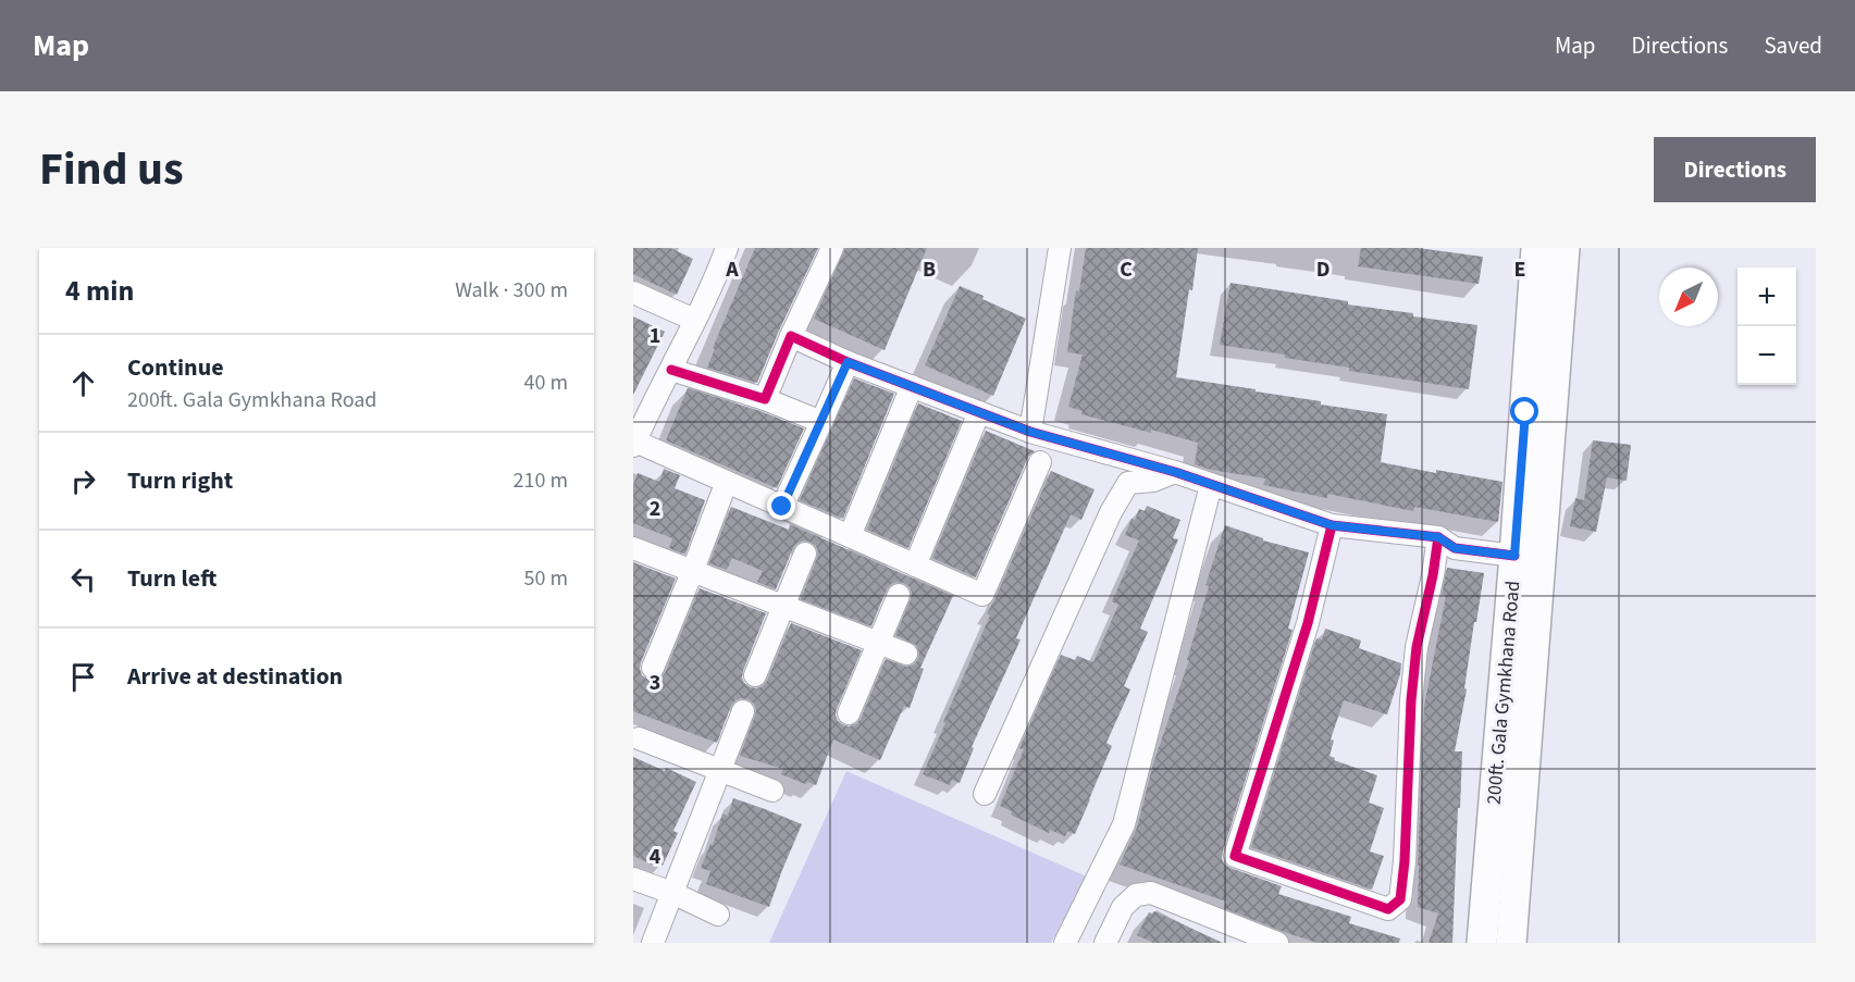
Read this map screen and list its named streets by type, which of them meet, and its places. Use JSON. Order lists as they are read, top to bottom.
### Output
{
  "streets": {
    "street": ["200ft. Gala Gymkhana Road"]
  },
  "north": "bottom left",
  "page": {
    "header": "Map",
    "nav": ["Map", "Directions", "Saved"],
    "title": "Find us",
    "buttons": "Directions",
    "heading": ["4 min", "Walk · 300 m"],
    "map_buttons": ["+", "−"],
    "list": [
      ["Continue", "200ft. Gala Gymkhana Road", "40 m"],
      ["Turn right", "210 m"],
      ["Turn left", "50 m"],
      "Arrive at destination"
    ]
  },
  "grid": {
    "columns": [
      "A",
      "B",
      "C",
      "D",
      "E"
    ],
    "rows": [
      "1",
      "2",
      "3",
      "4"
    ]
  }
}
